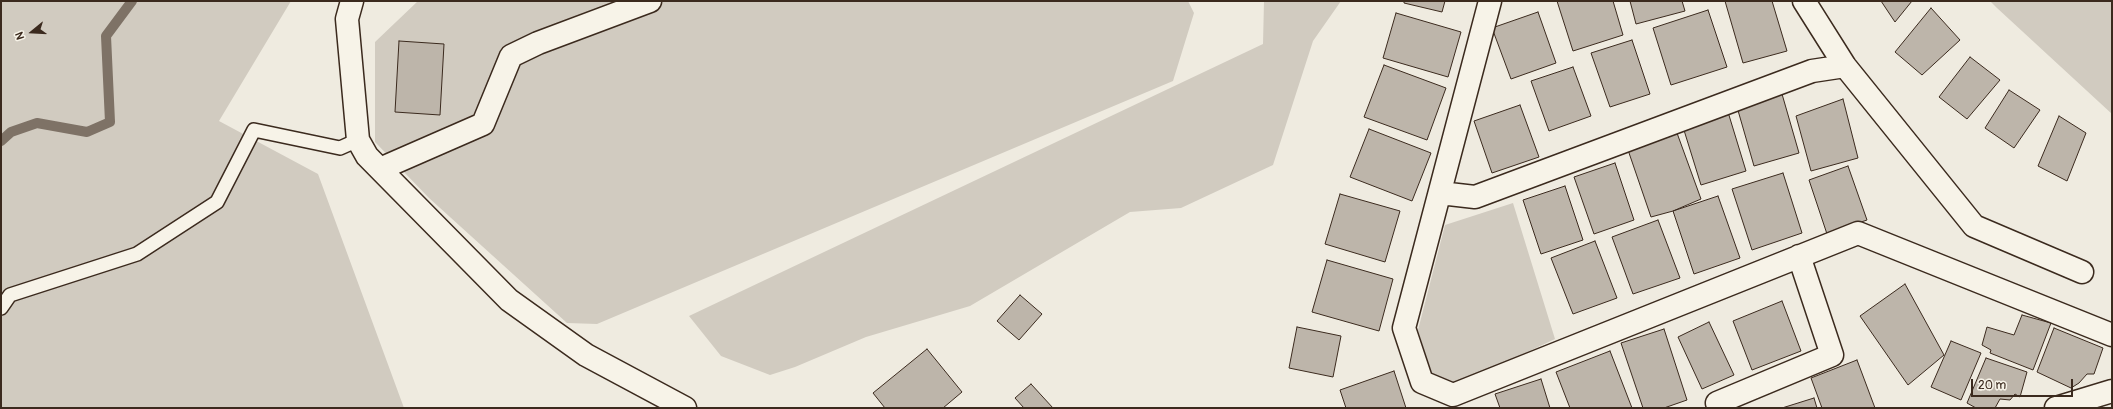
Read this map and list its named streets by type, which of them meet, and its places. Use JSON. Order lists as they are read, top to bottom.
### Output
{
  "scale_bar": "20 m",
  "north": "left"
}
